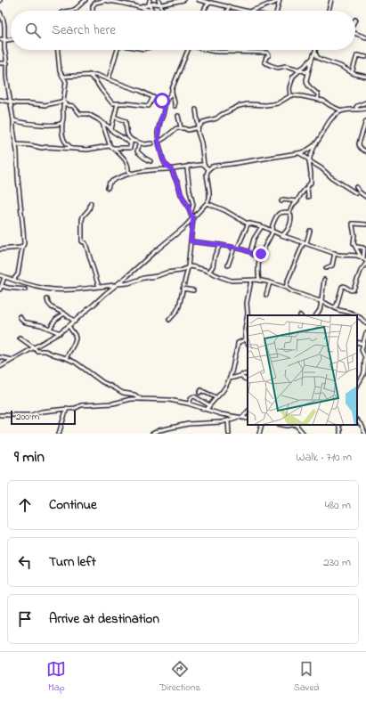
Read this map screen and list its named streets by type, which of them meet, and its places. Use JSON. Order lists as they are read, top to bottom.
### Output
{
  "scale_bar": "200 m",
  "page": {
    "search": "Search here",
    "scale": "200 m",
    "heading": ["9 min", "Walk · 710 m"],
    "list": [
      ["Continue", "480 m"],
      ["Turn left", "230 m"],
      "Arrive at destination"
    ],
    "nav": ["Map", "Directions", "Saved"]
  }
}
